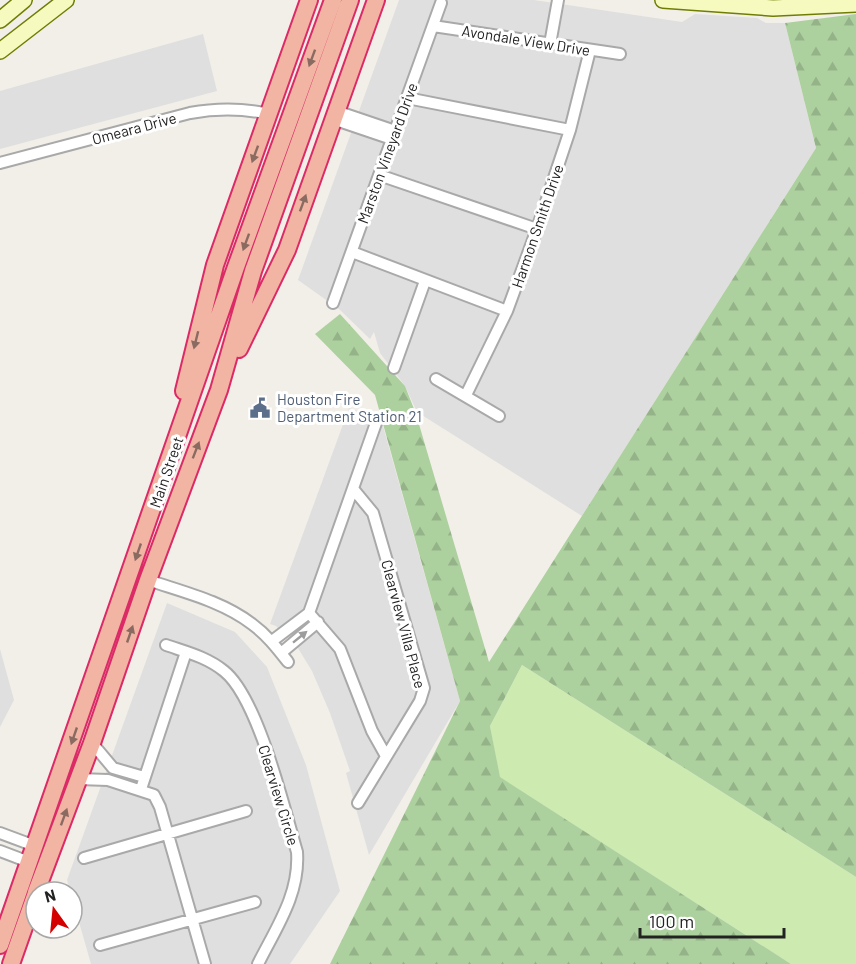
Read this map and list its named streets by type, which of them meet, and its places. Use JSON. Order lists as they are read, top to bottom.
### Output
{
  "streets": {
    "highway": ["Main Street"],
    "street": [
      "Avondale View Drive",
      "Omeara Drive",
      "Marston Vineyard Drive",
      "Harmon Smith Drive",
      "Clearview Villa Place",
      "Clearview Circle"
    ]
  },
  "crossings": [
    ["Avondale View Drive", "Marston Vineyard Drive"],
    ["Avondale View Drive", "Harmon Smith Drive"]
  ],
  "places": {
    "public building": ["Houston Fire Department Station 21"]
  },
  "scale_bar": "100 m",
  "north": "top"
}
